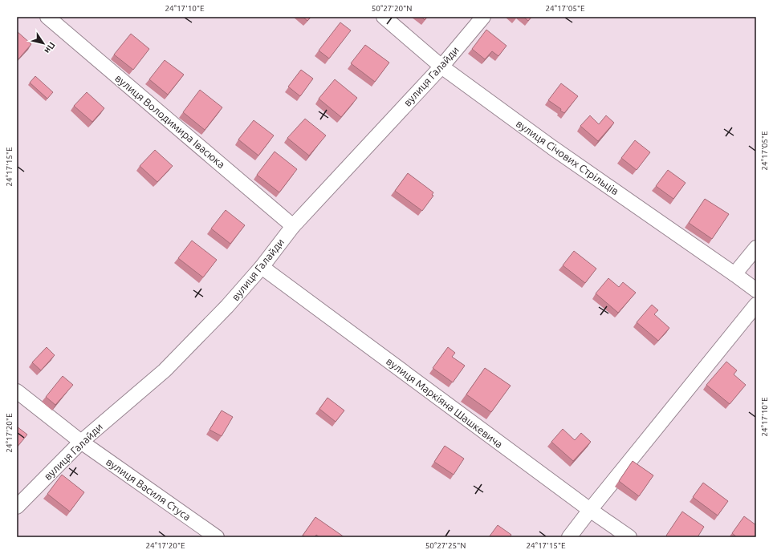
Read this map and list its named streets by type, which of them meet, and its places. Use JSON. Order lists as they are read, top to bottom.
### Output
{
  "streets": {
    "street": [
      "вулиця Галайди",
      "вулиця Володимира Івасюка",
      "вулиця Січових Стрільців",
      "вулиця Маркіяна Шашкевича",
      "вулиця Василя Стуса"
    ]
  },
  "crossings": [
    ["вулиця Галайди", "вулиця Володимира Івасюка"],
    ["вулиця Галайди", "вулиця Січових Стрільців"],
    ["вулиця Галайди", "вулиця Маркіяна Шашкевича"],
    ["вулиця Галайди", "вулиця Василя Стуса"]
  ],
  "north": "bottom right",
  "coordinates": [
    "24°17'10\"E",
    "50°27'20\"N",
    "24°17'05\"E",
    "24°17'15\"E",
    "24°17'20\"E",
    "50°27'25\"N"
  ]
}
